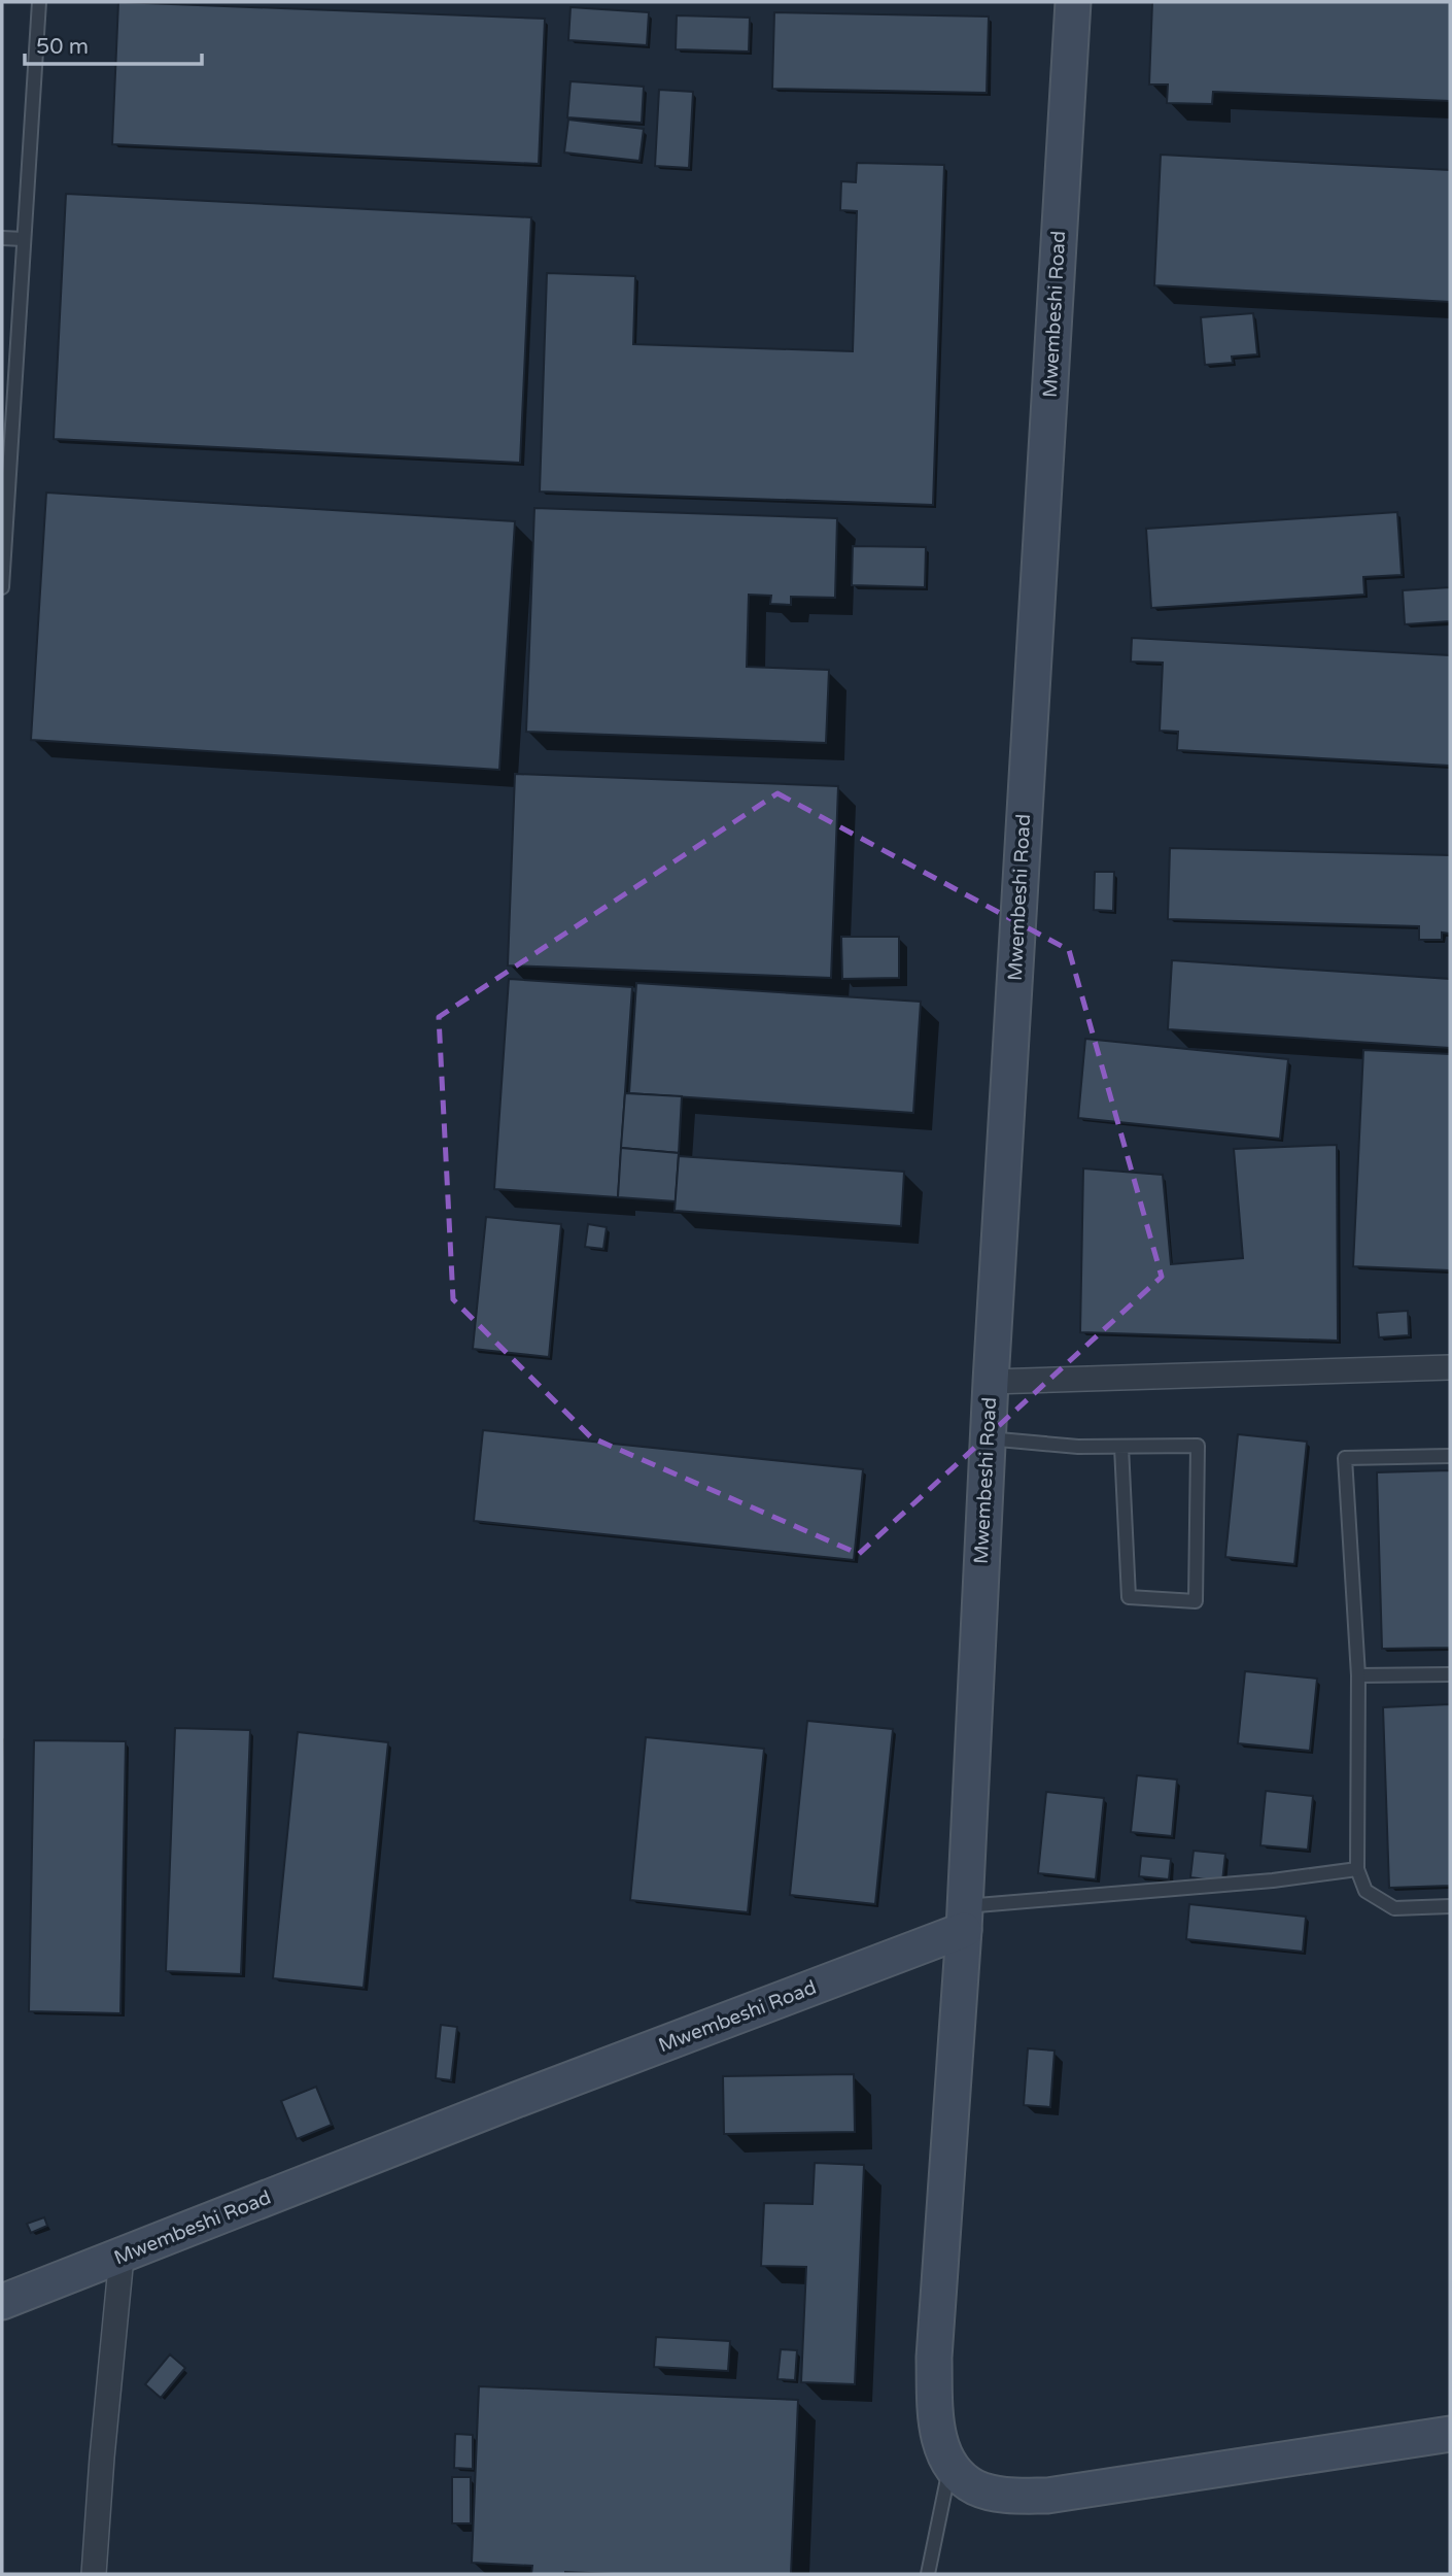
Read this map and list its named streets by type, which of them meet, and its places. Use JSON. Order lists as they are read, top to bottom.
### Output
{
  "streets": {
    "street": ["Mwembeshi Road"]
  },
  "scale_bar": "50 m"
}
